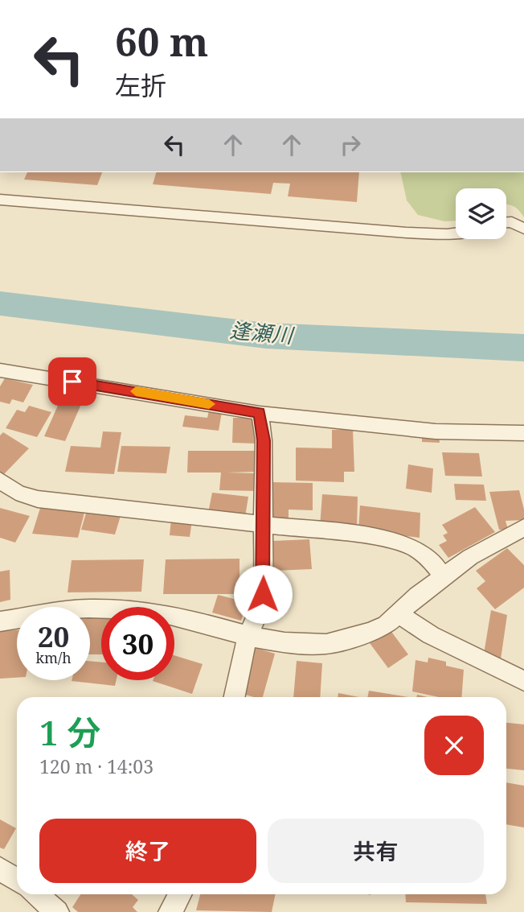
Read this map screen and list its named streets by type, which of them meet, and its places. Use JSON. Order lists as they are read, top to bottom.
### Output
{
  "water": ["逢瀬川"],
  "page": {
    "turn": ["60 m", "左折"],
    "speed": "20 km/h",
    "limit": "30",
    "heading": ["1 分", "120 m · 14:03"],
    "buttons": ["終了", "共有"]
  }
}
